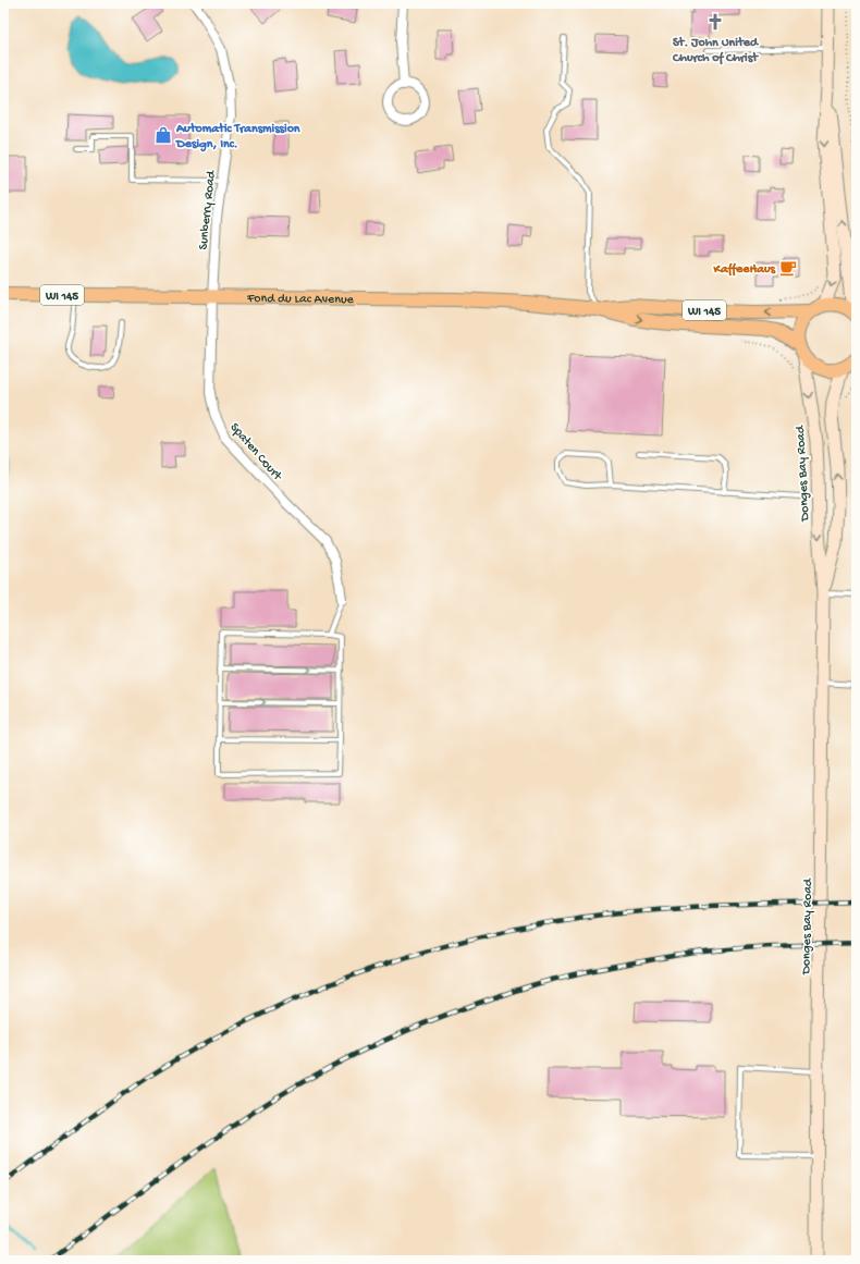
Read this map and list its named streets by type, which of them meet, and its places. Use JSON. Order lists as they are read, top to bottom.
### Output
{
  "streets": {
    "main road": ["WI 145", "Fond du Lac Avenue"],
    "street": ["Sunberry Road", "Spaten Court", "Donges Bay Road"]
  },
  "crossings": [
    ["Sunberry Road", "Fond du Lac Avenue"],
    ["Sunberry Road", "Spaten Court"],
    ["WI 145", "Fond du Lac Avenue"],
    ["WI 145", "Donges Bay Road"],
    ["Fond du Lac Avenue", "Spaten Court"],
    ["Fond du Lac Avenue", "Donges Bay Road"]
  ],
  "places": {
    "church": ["St. John United Church of Christ"],
    "shop": ["Automatic Transmission Design, Inc."],
    "cafe": ["KaffeeHaus"]
  }
}
